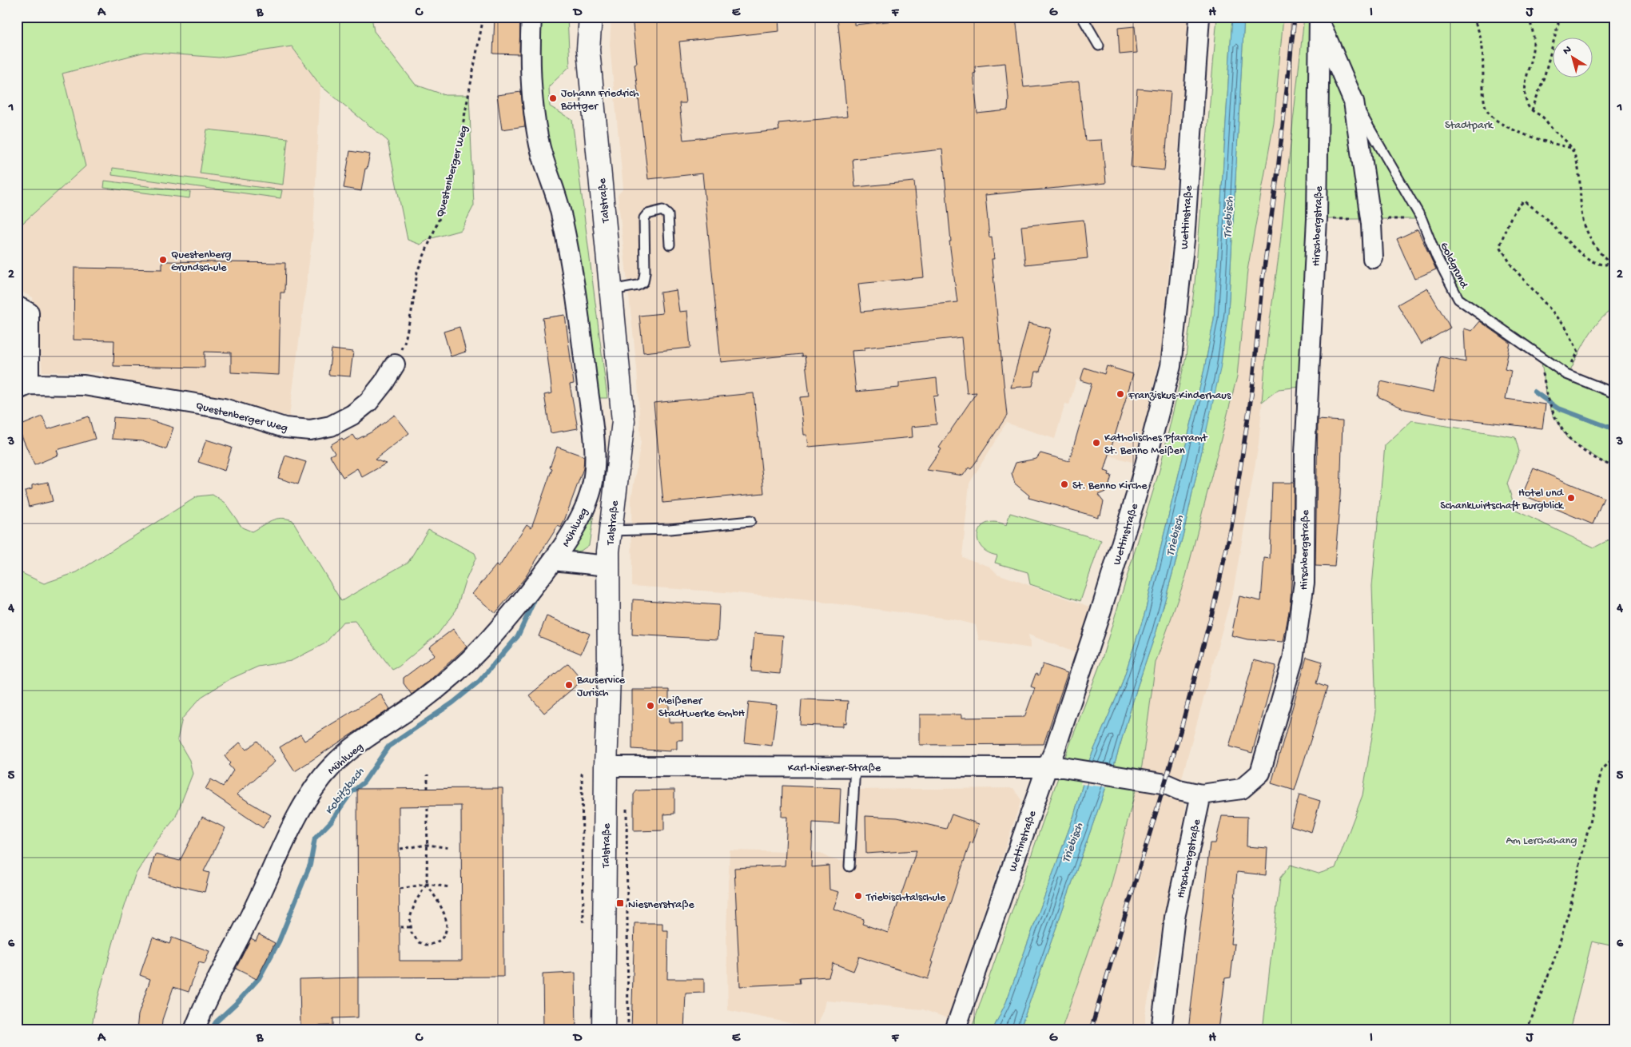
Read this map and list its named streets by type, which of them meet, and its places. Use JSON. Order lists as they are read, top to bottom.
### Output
{
  "streets": {
    "main road": ["Talstraße"],
    "street": [
      "Questenberger Weg",
      "Wettinstraße",
      "Hirschbergstraße",
      "Mühlweg",
      "Karl-Niesner-Straße"
    ],
    "lane": ["Goldgrund"]
  },
  "crossings": [
    ["Talstraße", "Mühlweg"],
    ["Talstraße", "Karl-Niesner-Straße"],
    ["Wettinstraße", "Karl-Niesner-Straße"],
    ["Hirschbergstraße", "Karl-Niesner-Straße"]
  ],
  "water": ["Triebisch", "Kobitzbach"],
  "parks": ["Stadtpark", "Am Lerchahang"],
  "places": {
    "other": [
      "Johann Friedrich Böttger",
      "Questenberg Grundschule",
      "Franziskus-Kinderhaus",
      "Katholisches Pfarramt St. Benno Meißen",
      "St. Benno Kirche",
      "Hotel und Schankwirtschaft Burgblick",
      "Bauservice Jurisch",
      "Meißener Stadtwerke GmbH",
      "Triebischtalschule"
    ],
    "transit": ["Niesnerstraße"]
  },
  "north": "top left",
  "grid": {
    "columns": [
      "A",
      "B",
      "C",
      "D",
      "E",
      "F",
      "G",
      "H",
      "I",
      "J"
    ],
    "rows": [
      "1",
      "2",
      "3",
      "4",
      "5",
      "6"
    ]
  }
}
